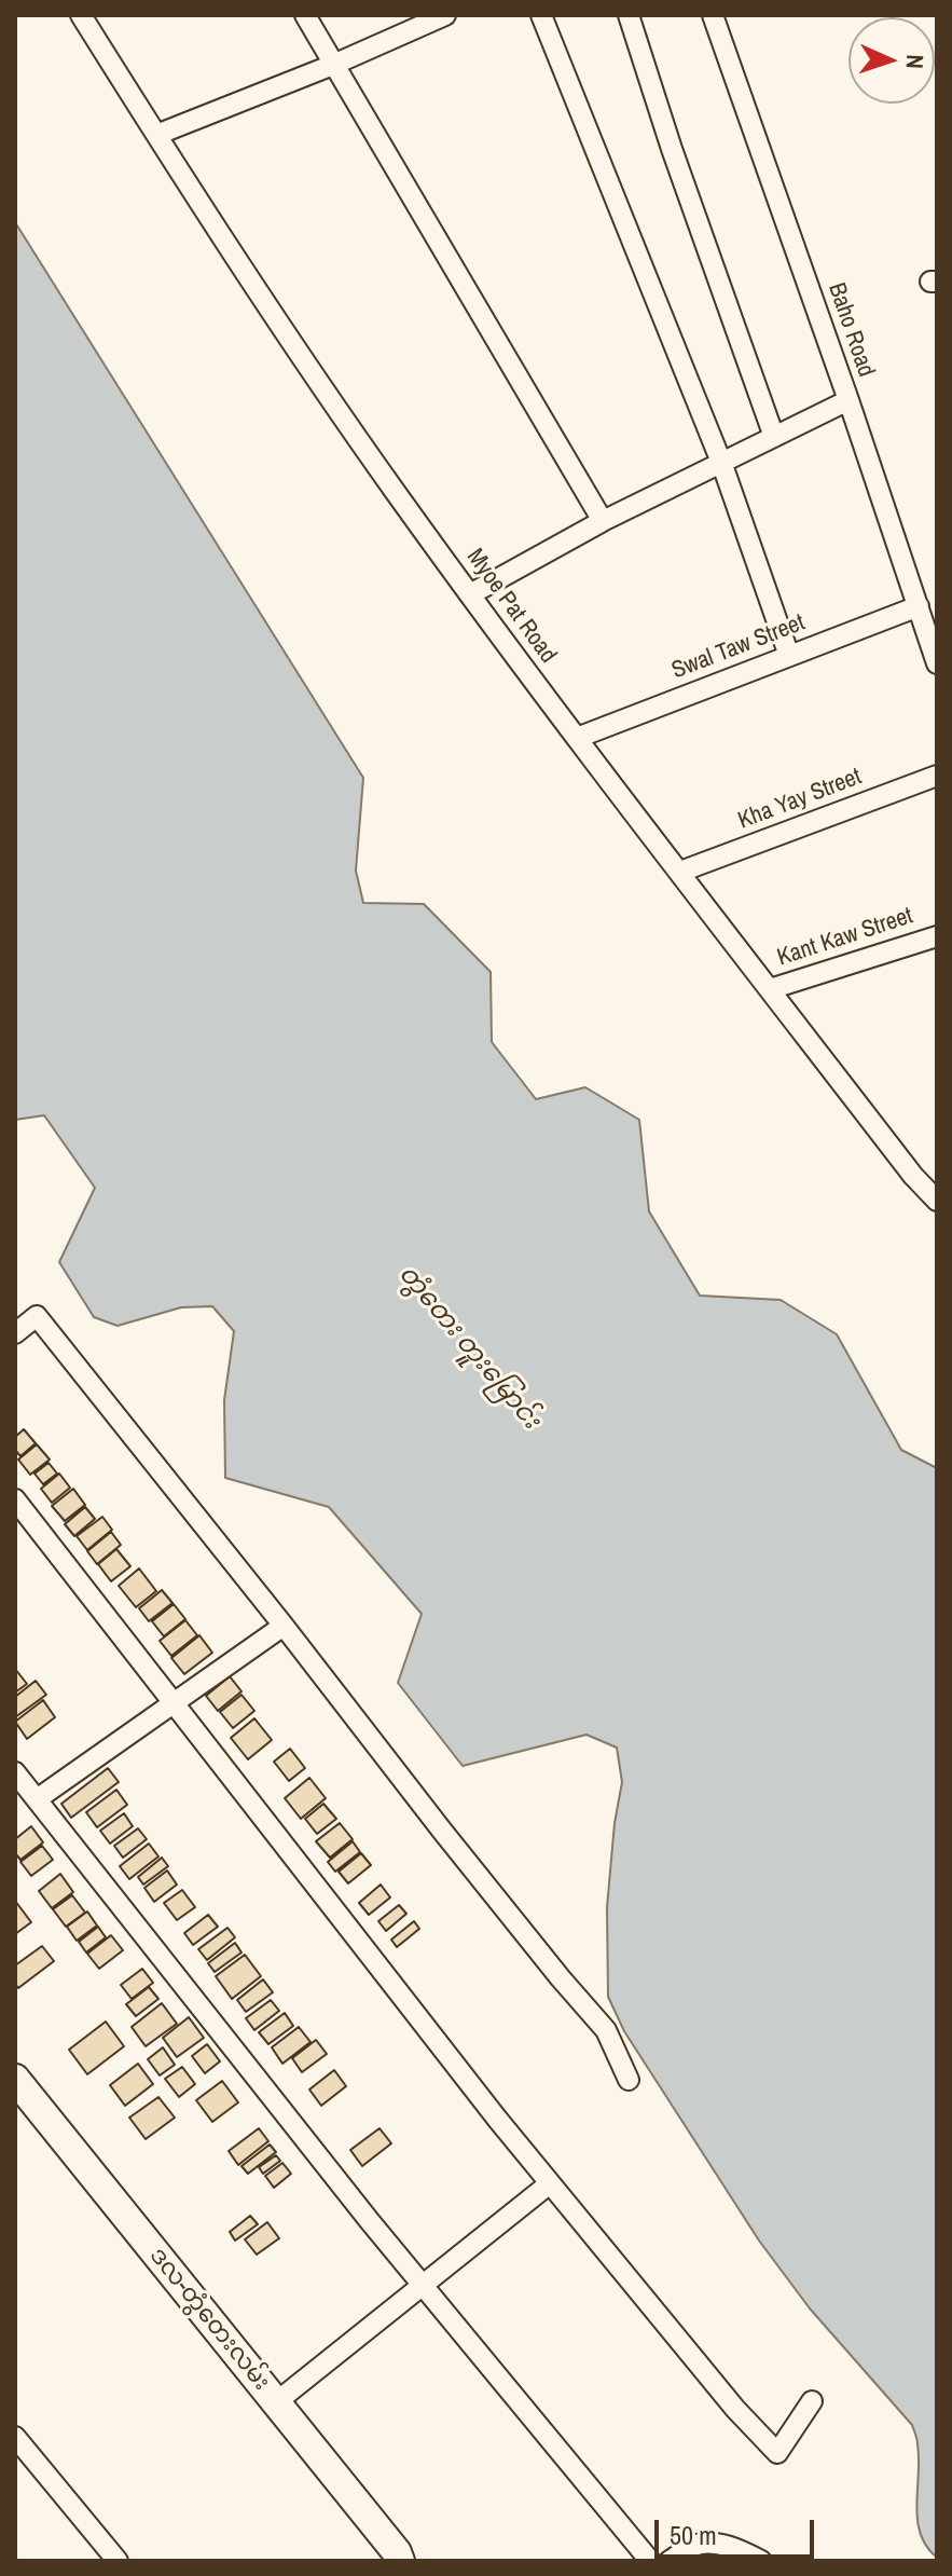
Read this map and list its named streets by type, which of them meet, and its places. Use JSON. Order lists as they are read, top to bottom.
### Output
{
  "streets": {
    "main road": ["ဒလ-တွံတေးလမ်း"],
    "street": [
      "Baho Road",
      "Myoe Pat Road",
      "Swal Taw Street",
      "Kha Yay Street",
      "Kant Kaw Street"
    ]
  },
  "crossings": [
    ["Baho Road", "Swal Taw Street"],
    ["Myoe Pat Road", "Swal Taw Street"],
    ["Myoe Pat Road", "Kha Yay Street"],
    ["Myoe Pat Road", "Kant Kaw Street"]
  ],
  "water": ["တွံတေး တူးမြောင်း"],
  "scale_bar": "50 m",
  "north": "right"
}
